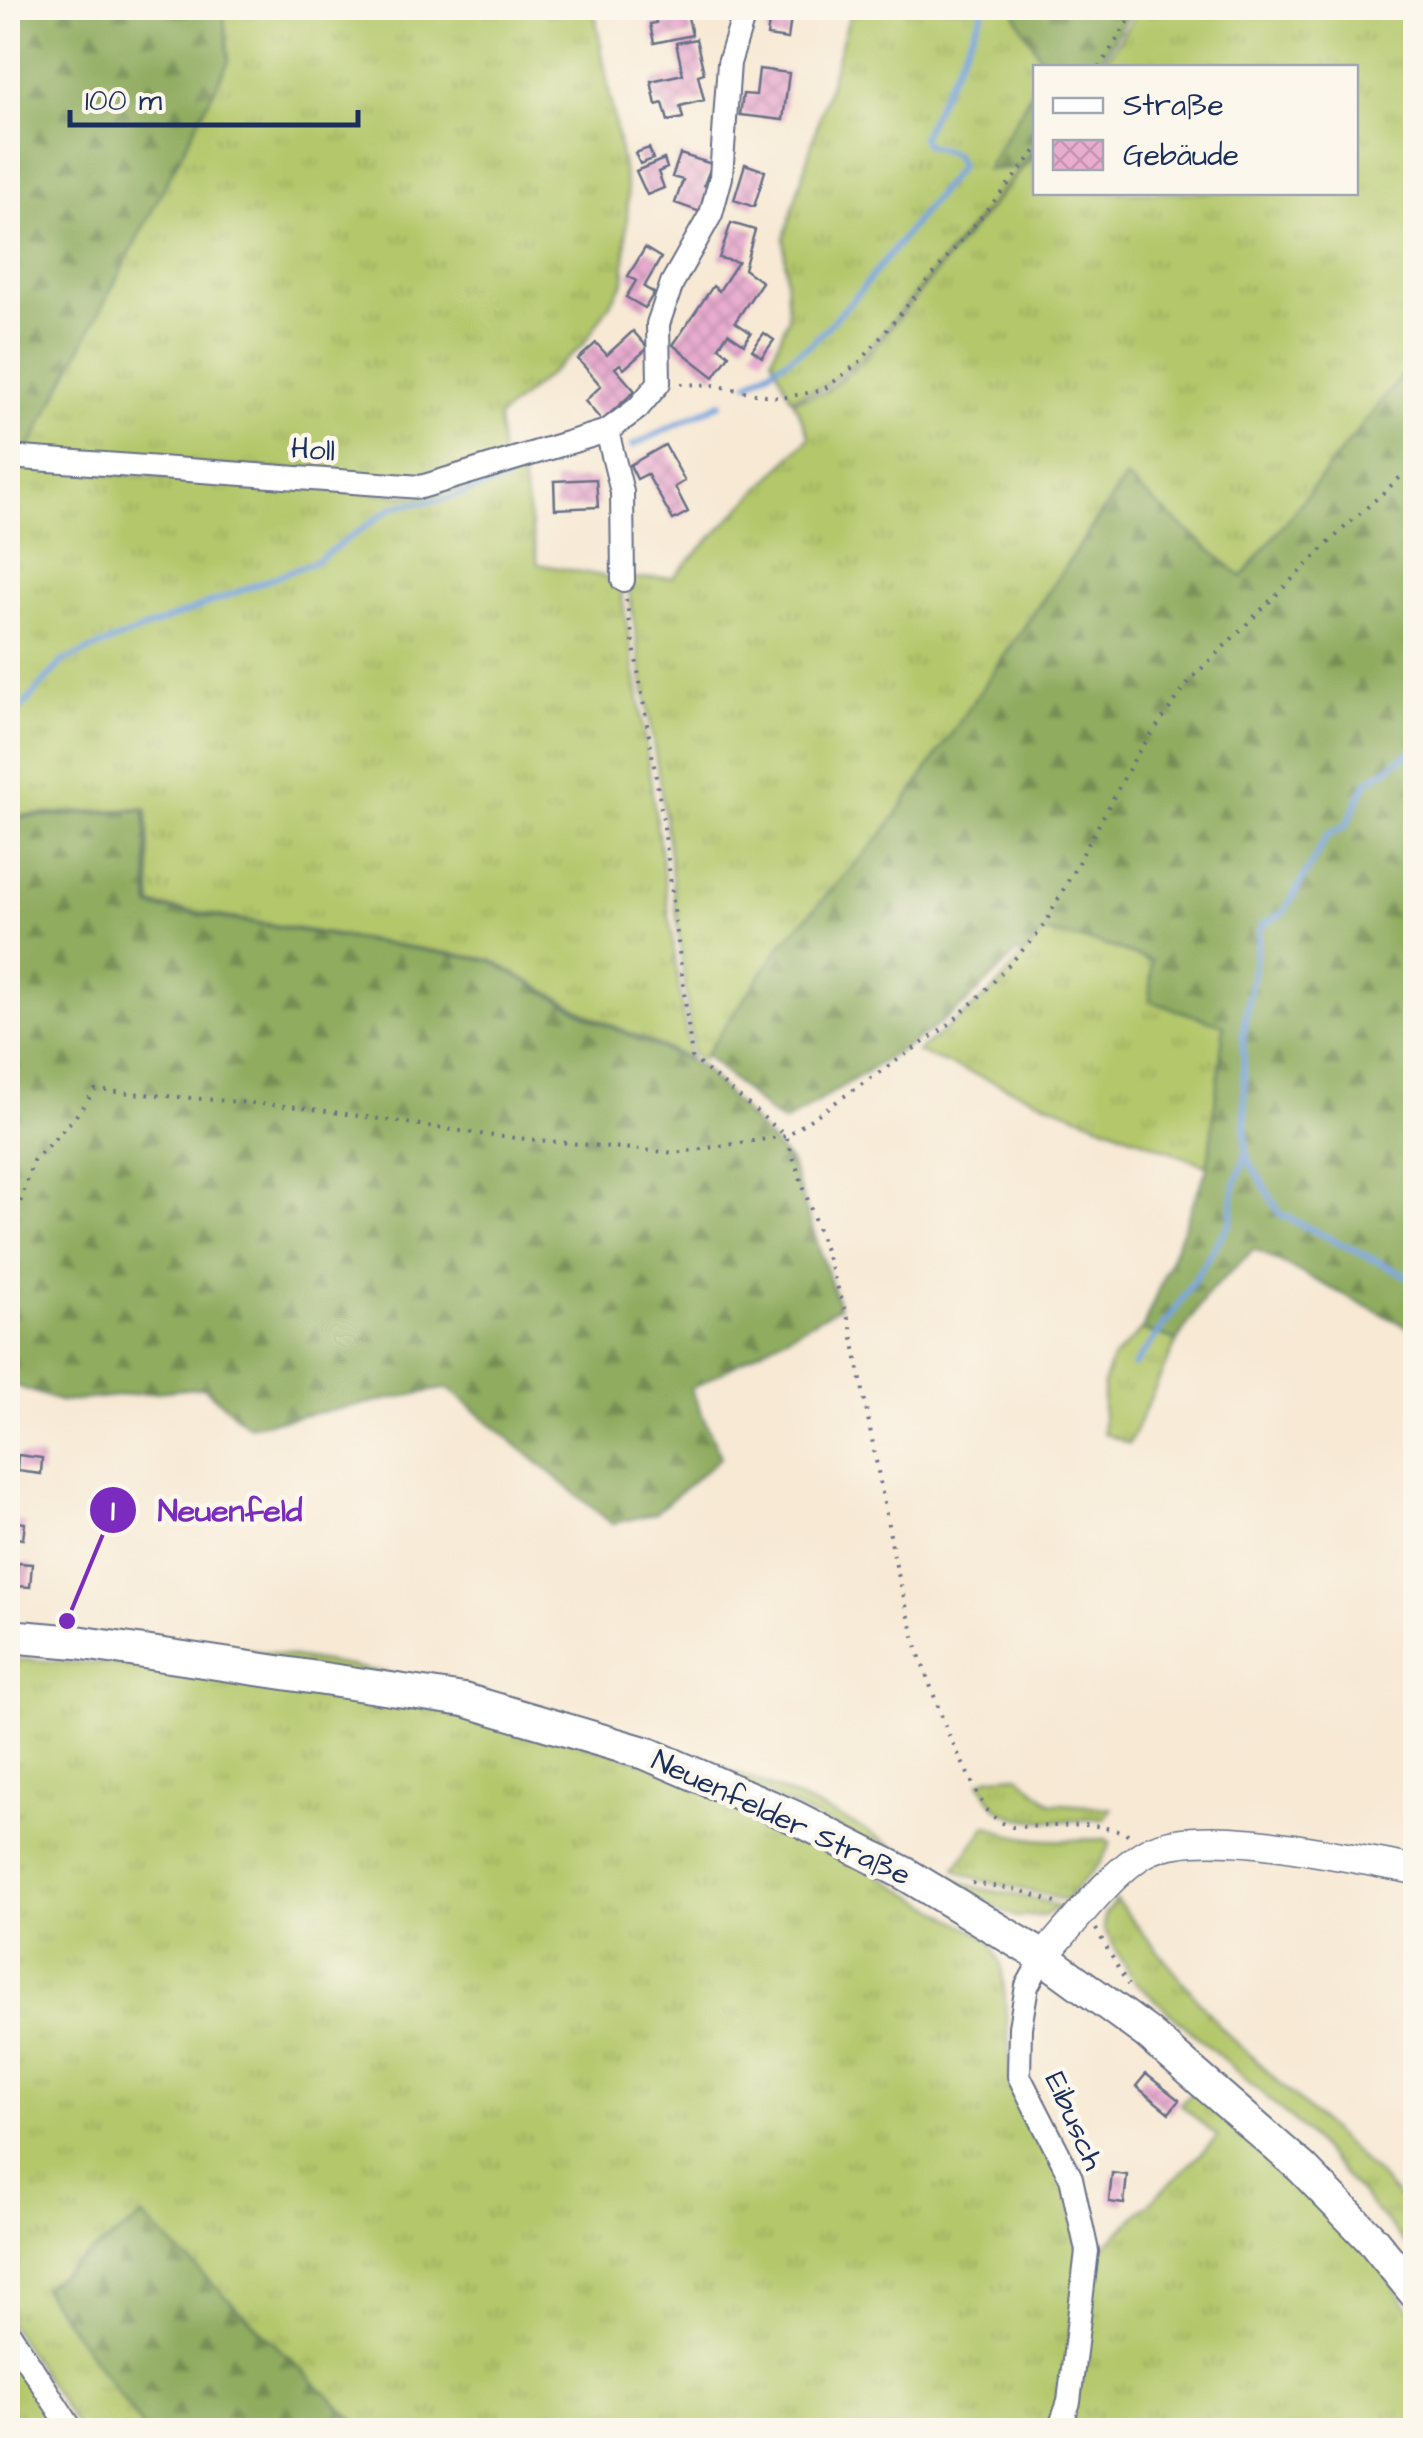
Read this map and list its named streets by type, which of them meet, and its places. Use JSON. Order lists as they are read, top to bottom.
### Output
{
  "streets": {
    "main road": ["Neuenfelder Straße"],
    "street": ["Holl", "Eibusch"]
  },
  "crossings": [
    ["Neuenfelder Straße", "Eibusch"]
  ],
  "places": ["Neuenfeld"],
  "legend": ["Straße", "Gebäude"],
  "scale_bar": "100 m"
}
